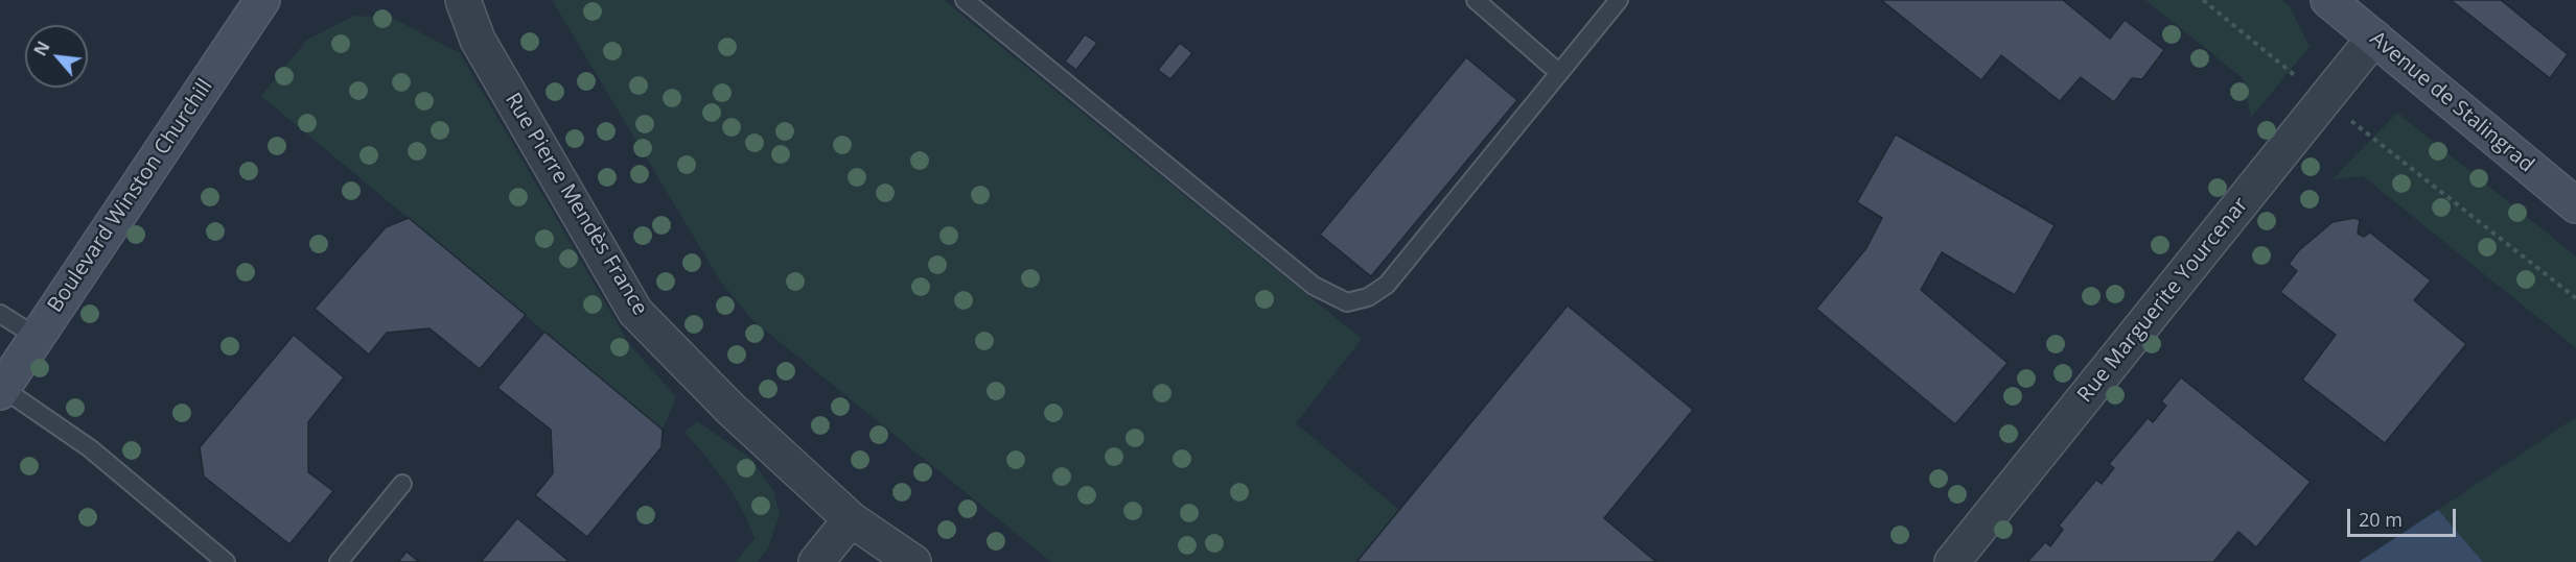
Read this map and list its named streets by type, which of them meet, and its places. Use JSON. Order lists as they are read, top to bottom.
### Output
{
  "streets": {
    "street": [
      "Avenue de Stalingrad",
      "Boulevard Winston Churchill",
      "Rue Pierre Mendès France",
      "Rue Marguerite Yourcenar"
    ]
  },
  "crossings": [
    ["Avenue de Stalingrad", "Rue Marguerite Yourcenar"]
  ],
  "scale_bar": "20 m",
  "north": "top left"
}
